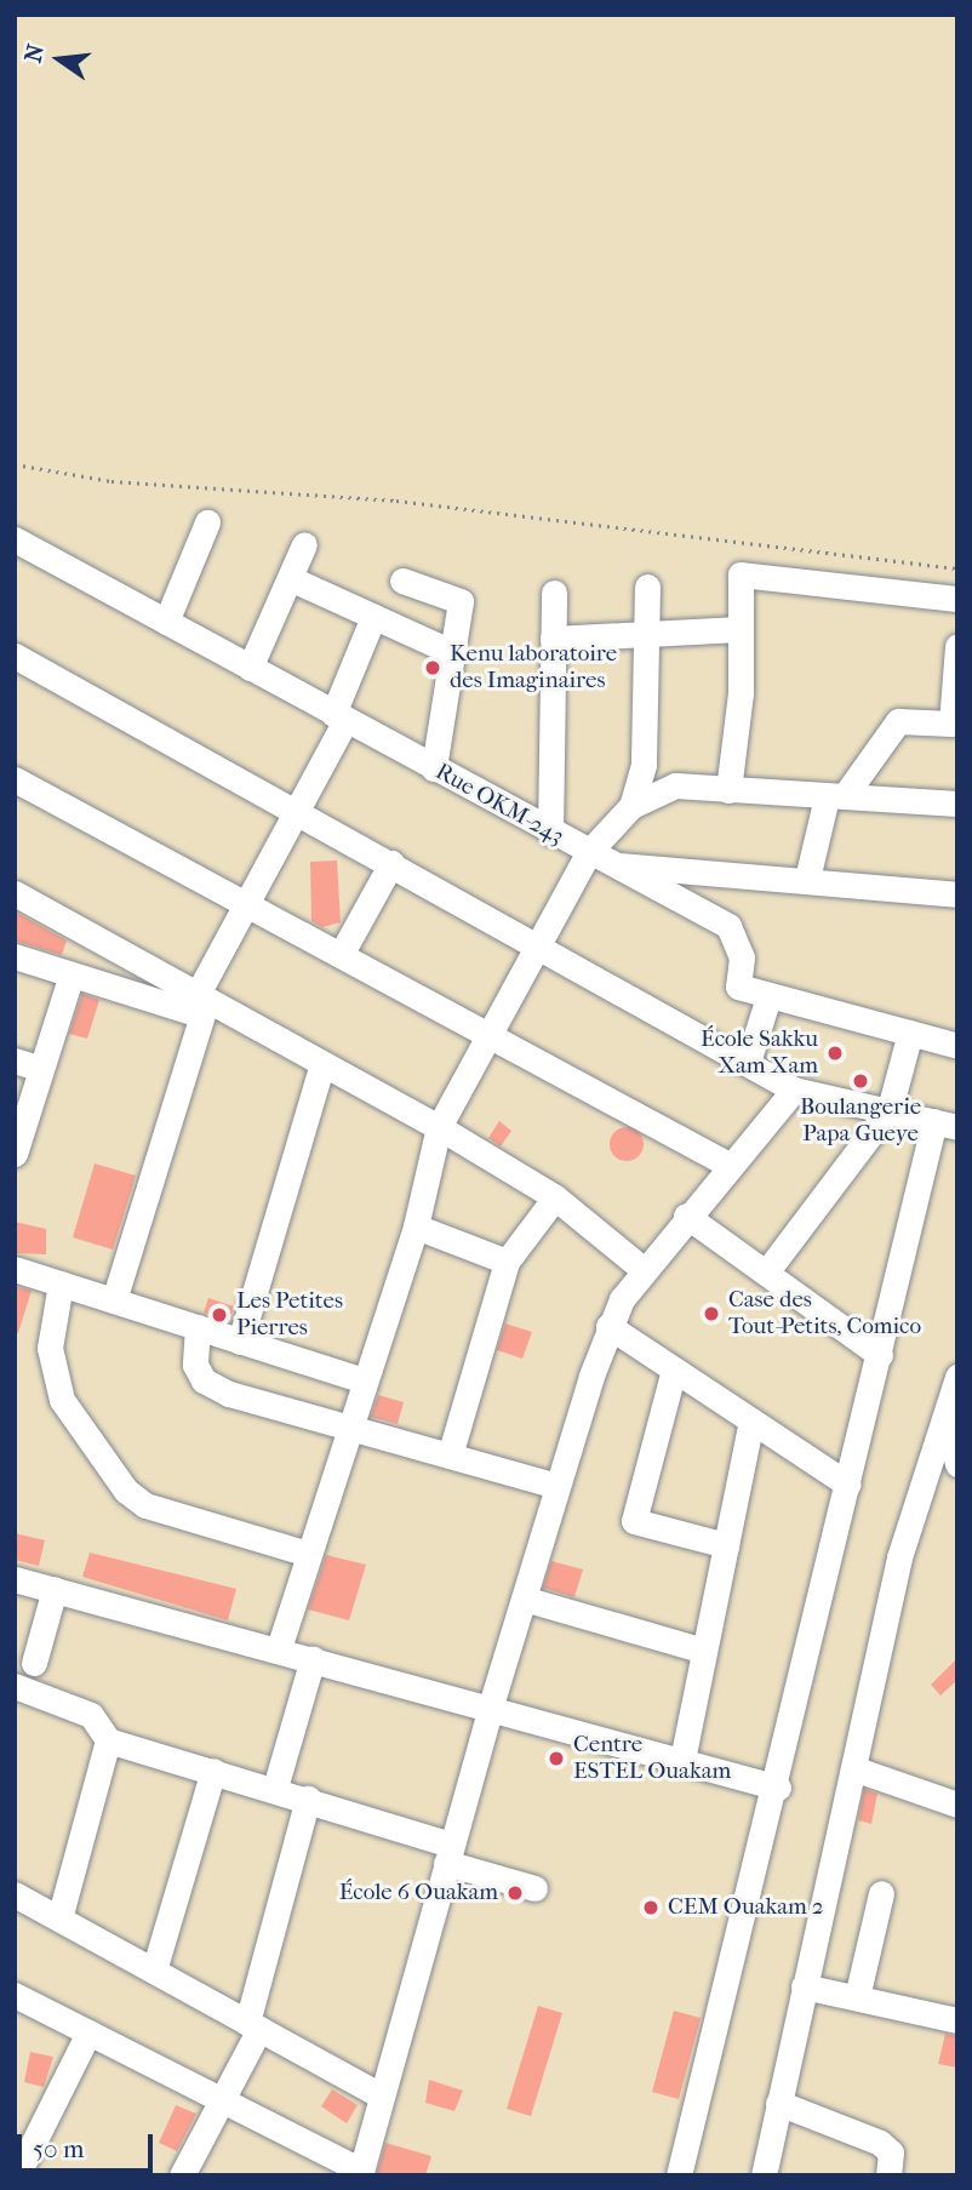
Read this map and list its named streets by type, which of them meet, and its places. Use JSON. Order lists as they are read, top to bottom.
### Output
{
  "streets": {
    "street": ["Rue OKM-243"]
  },
  "places": [
    "Kenu laboratoire des Imaginaires",
    "École Sakku Xam Xam",
    "Boulangerie Papa Gueye",
    "Case des Tout-Petits, Comico",
    "Les Petites Pierres",
    "Centre ESTEL Ouakam",
    "École 6 Ouakam",
    "CEM Ouakam 2"
  ],
  "scale_bar": "50 m",
  "north": "left"
}
